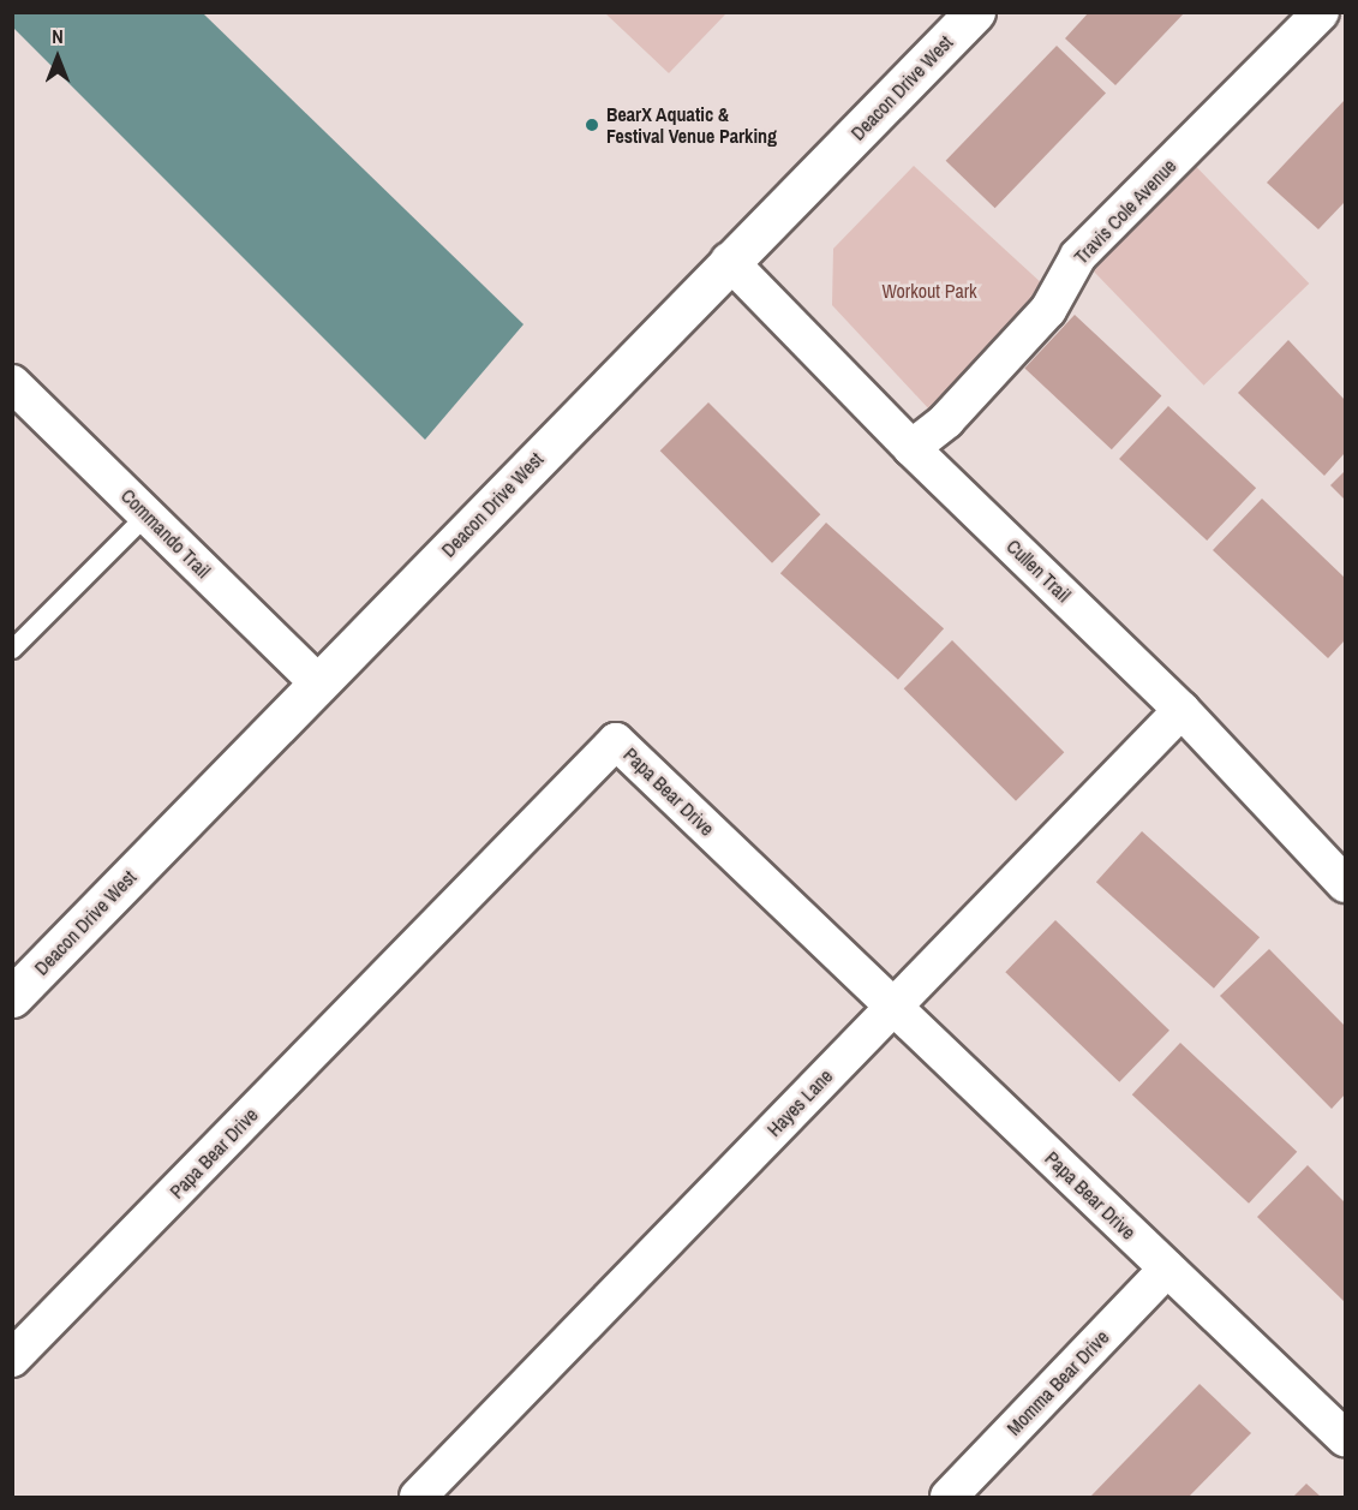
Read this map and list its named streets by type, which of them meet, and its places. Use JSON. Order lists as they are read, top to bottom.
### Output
{
  "streets": {
    "street": [
      "Deacon Drive West",
      "Travis Cole Avenue",
      "Commando Trail",
      "Cullen Trail",
      "Papa Bear Drive",
      "Hayes Lane",
      "Momma Bear Drive"
    ]
  },
  "crossings": [
    ["Deacon Drive West", "Commando Trail"],
    ["Deacon Drive West", "Cullen Trail"],
    ["Travis Cole Avenue", "Cullen Trail"],
    ["Cullen Trail", "Hayes Lane"],
    ["Papa Bear Drive", "Hayes Lane"],
    ["Papa Bear Drive", "Momma Bear Drive"]
  ],
  "parks": ["Workout Park"],
  "places": ["BearX Aquatic & Festival Venue Parking"],
  "north": "top"
}
